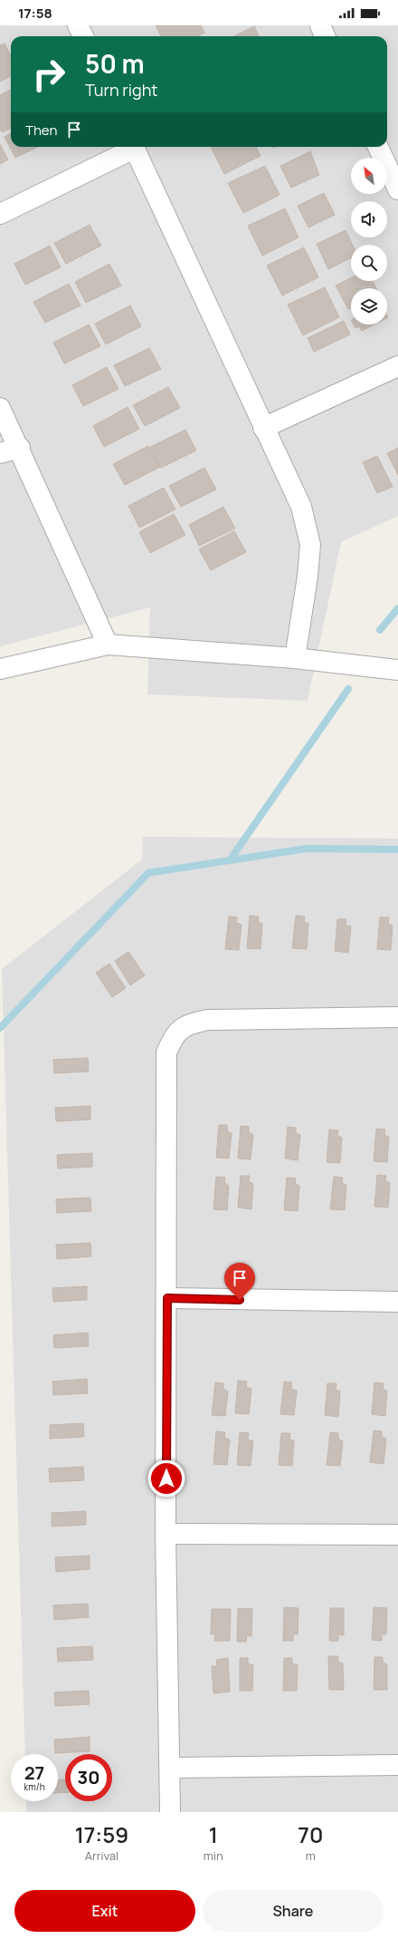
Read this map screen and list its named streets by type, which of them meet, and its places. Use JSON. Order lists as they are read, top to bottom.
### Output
{
  "north": "top left",
  "page": {
    "status": "17:58",
    "turn": ["50 m", "Turn right"],
    "then": "Then",
    "speed": "27 km/h",
    "limit": "30",
    "eta": [
      "17:59",
      "Arrival",
      "1",
      "min",
      "70",
      "m"
    ],
    "buttons": ["Exit", "Share"]
  }
}
